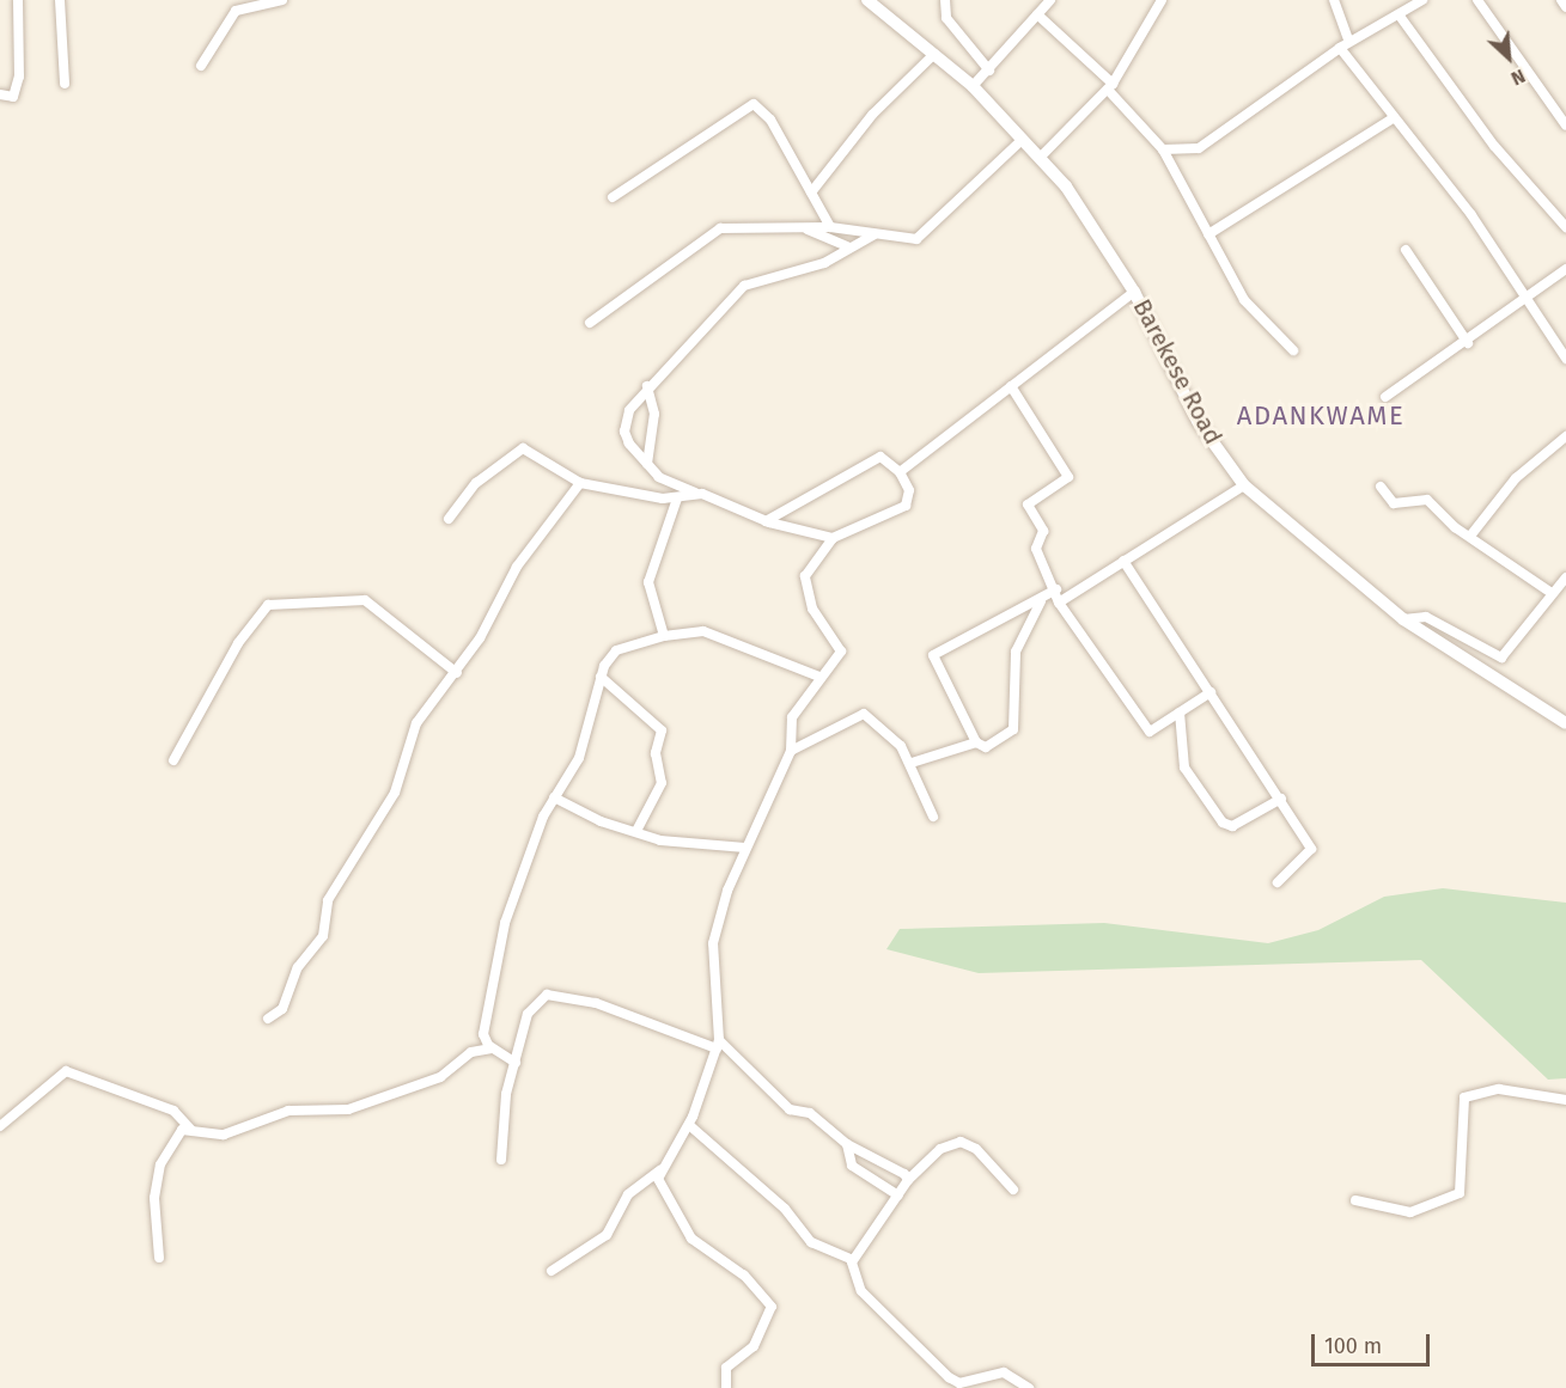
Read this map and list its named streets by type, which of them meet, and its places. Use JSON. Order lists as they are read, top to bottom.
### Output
{
  "streets": {
    "main road": ["Barekese Road"]
  },
  "districts": ["ADANKWAME"],
  "scale_bar": "100 m",
  "north": "bottom right"
}
